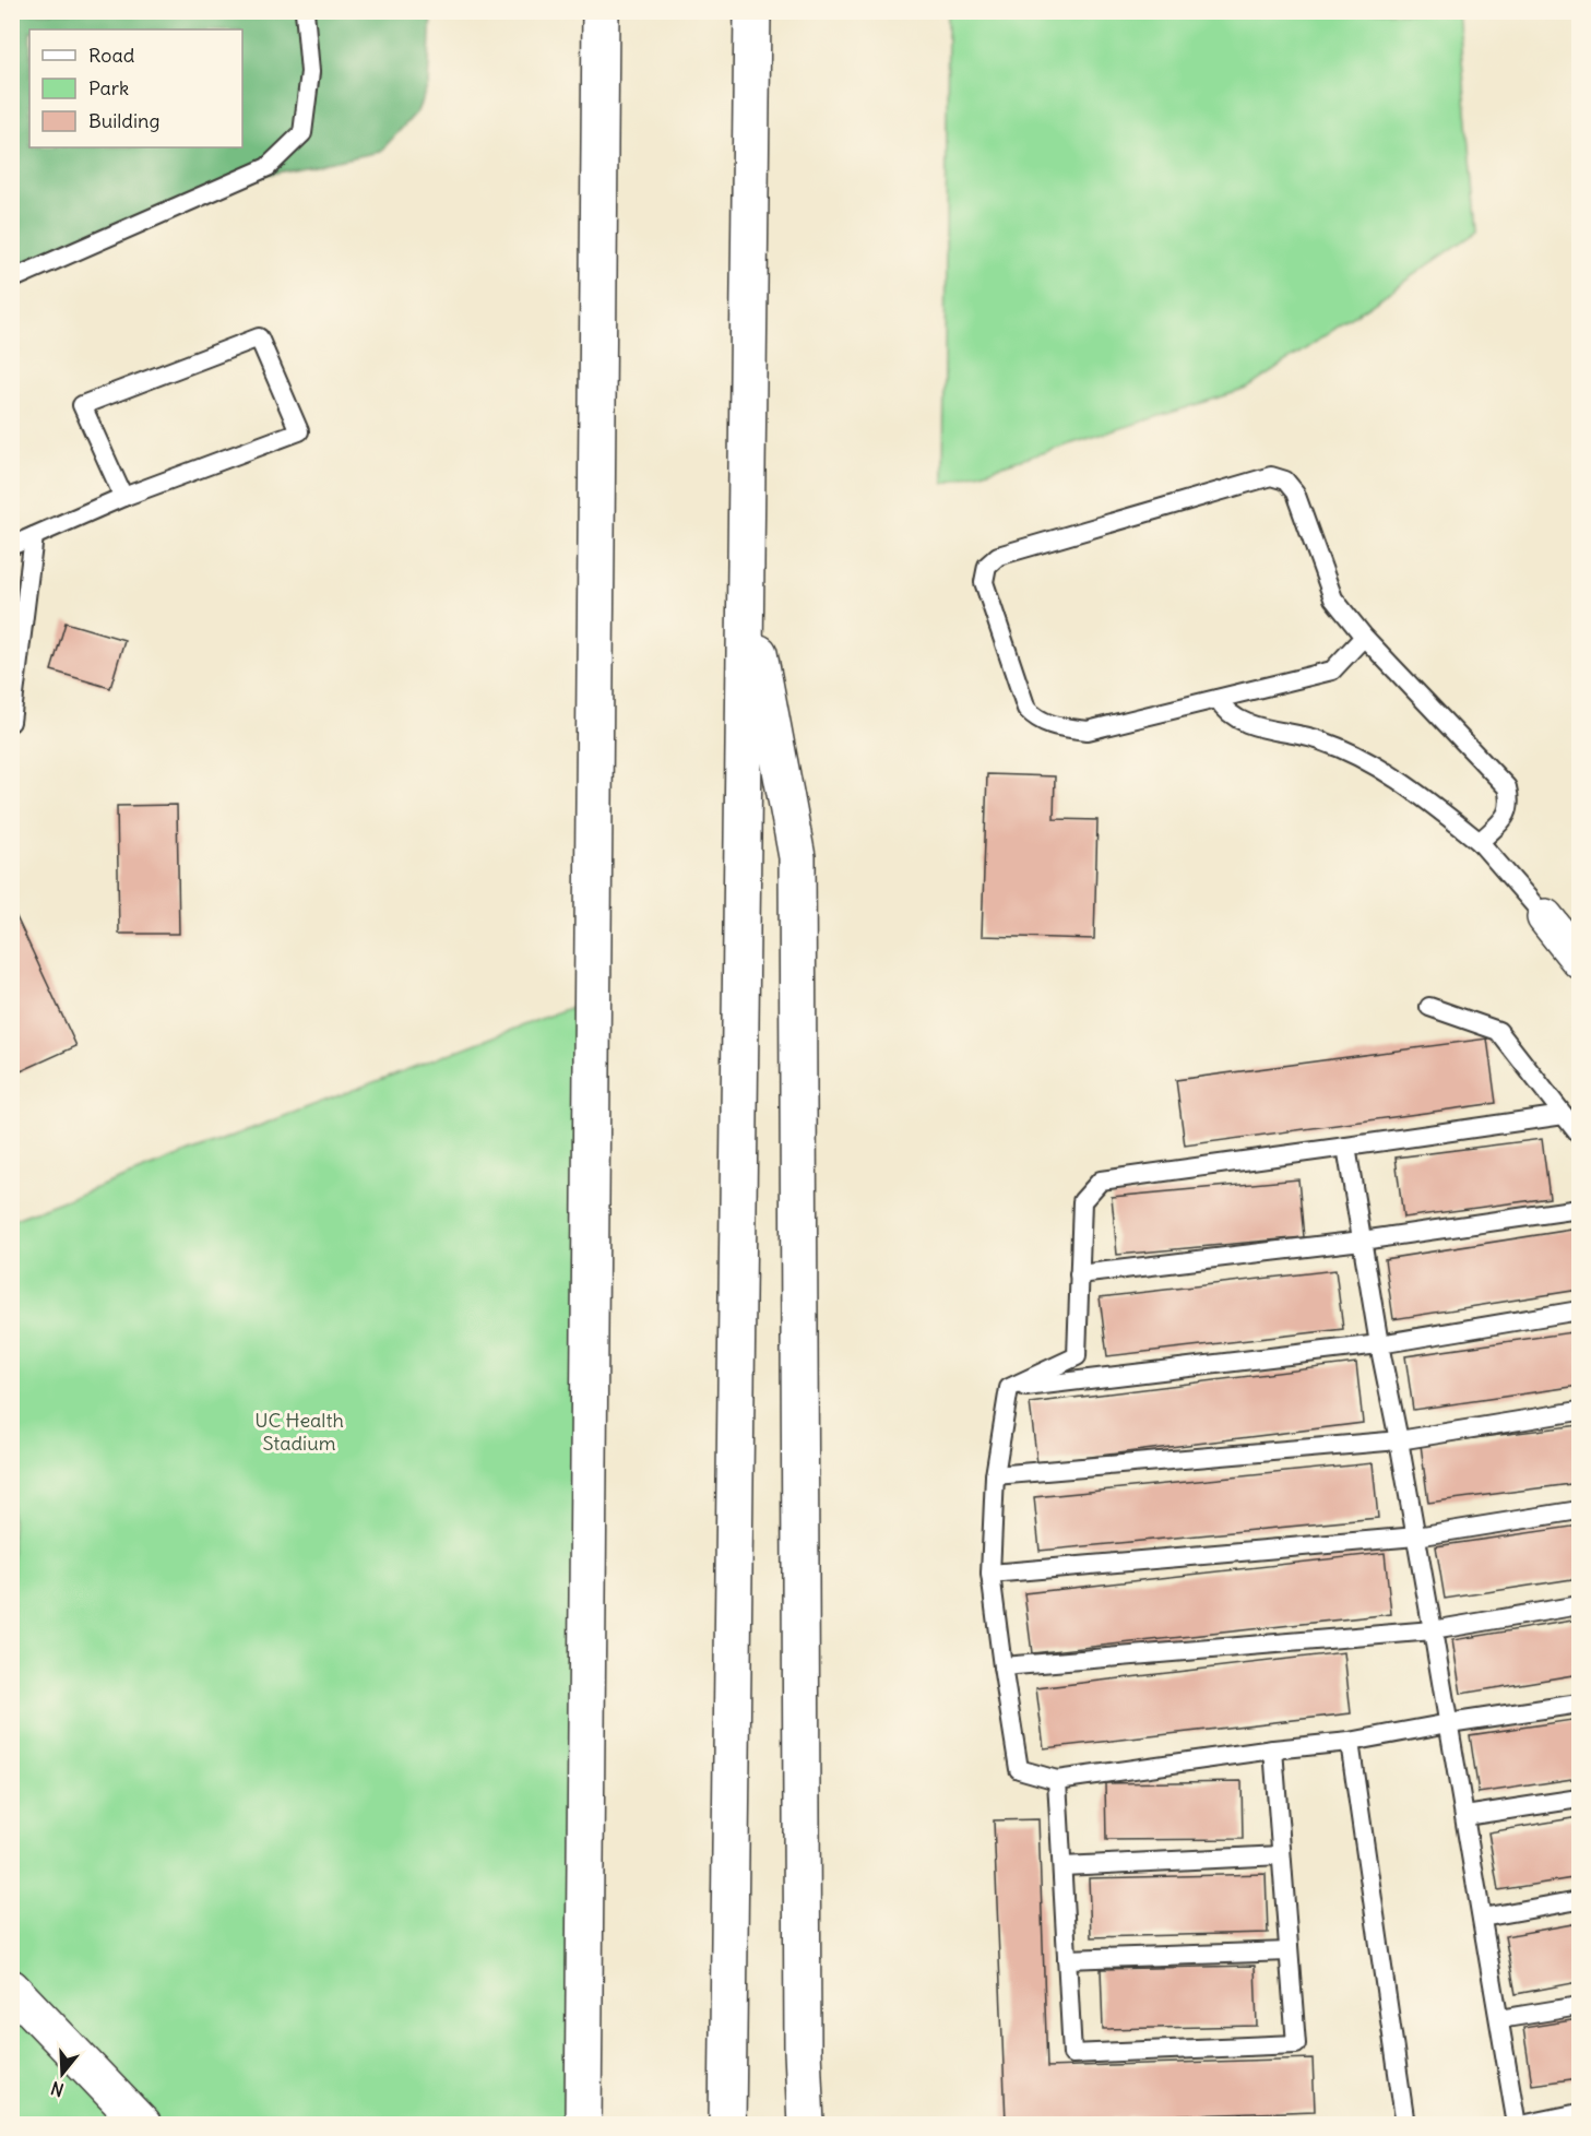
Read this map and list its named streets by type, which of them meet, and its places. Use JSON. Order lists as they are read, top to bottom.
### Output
{
  "parks": ["UC Health Stadium"],
  "legend": ["Road", "Park", "Building"],
  "north": "bottom"
}
